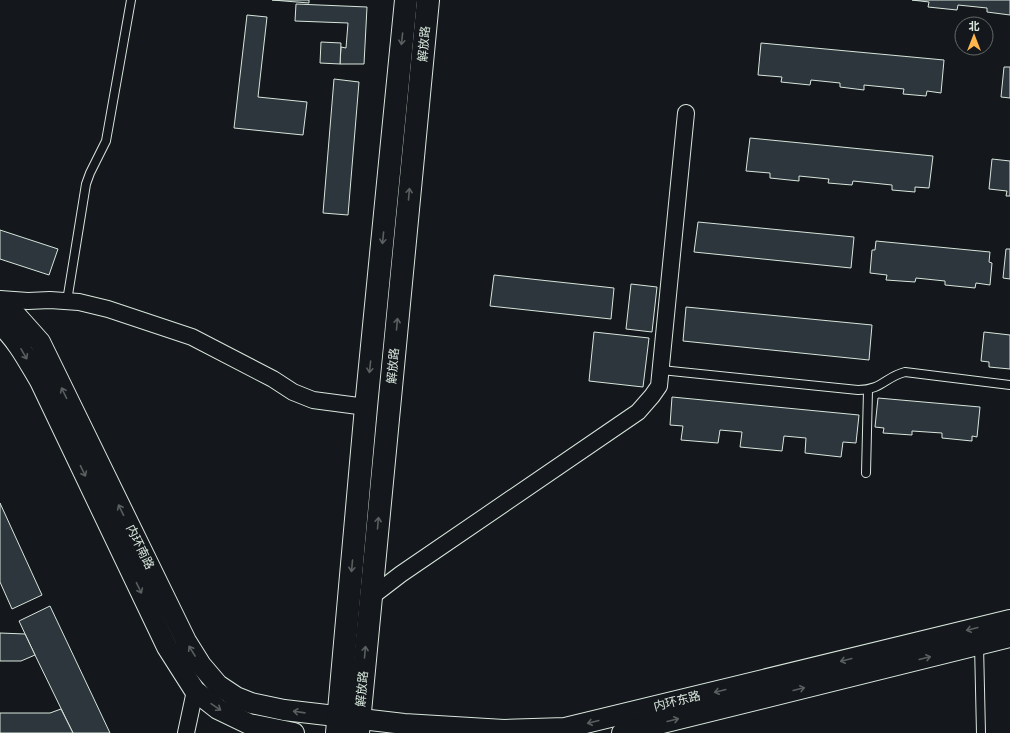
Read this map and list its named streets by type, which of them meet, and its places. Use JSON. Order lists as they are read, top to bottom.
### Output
{
  "streets": {
    "main road": ["解放路"],
    "street": ["内环南路", "内环东路"]
  },
  "crossings": [
    ["解放路", "内环南路"],
    ["解放路", "内环东路"],
    ["内环南路", "内环东路"]
  ],
  "north": "top"
}
